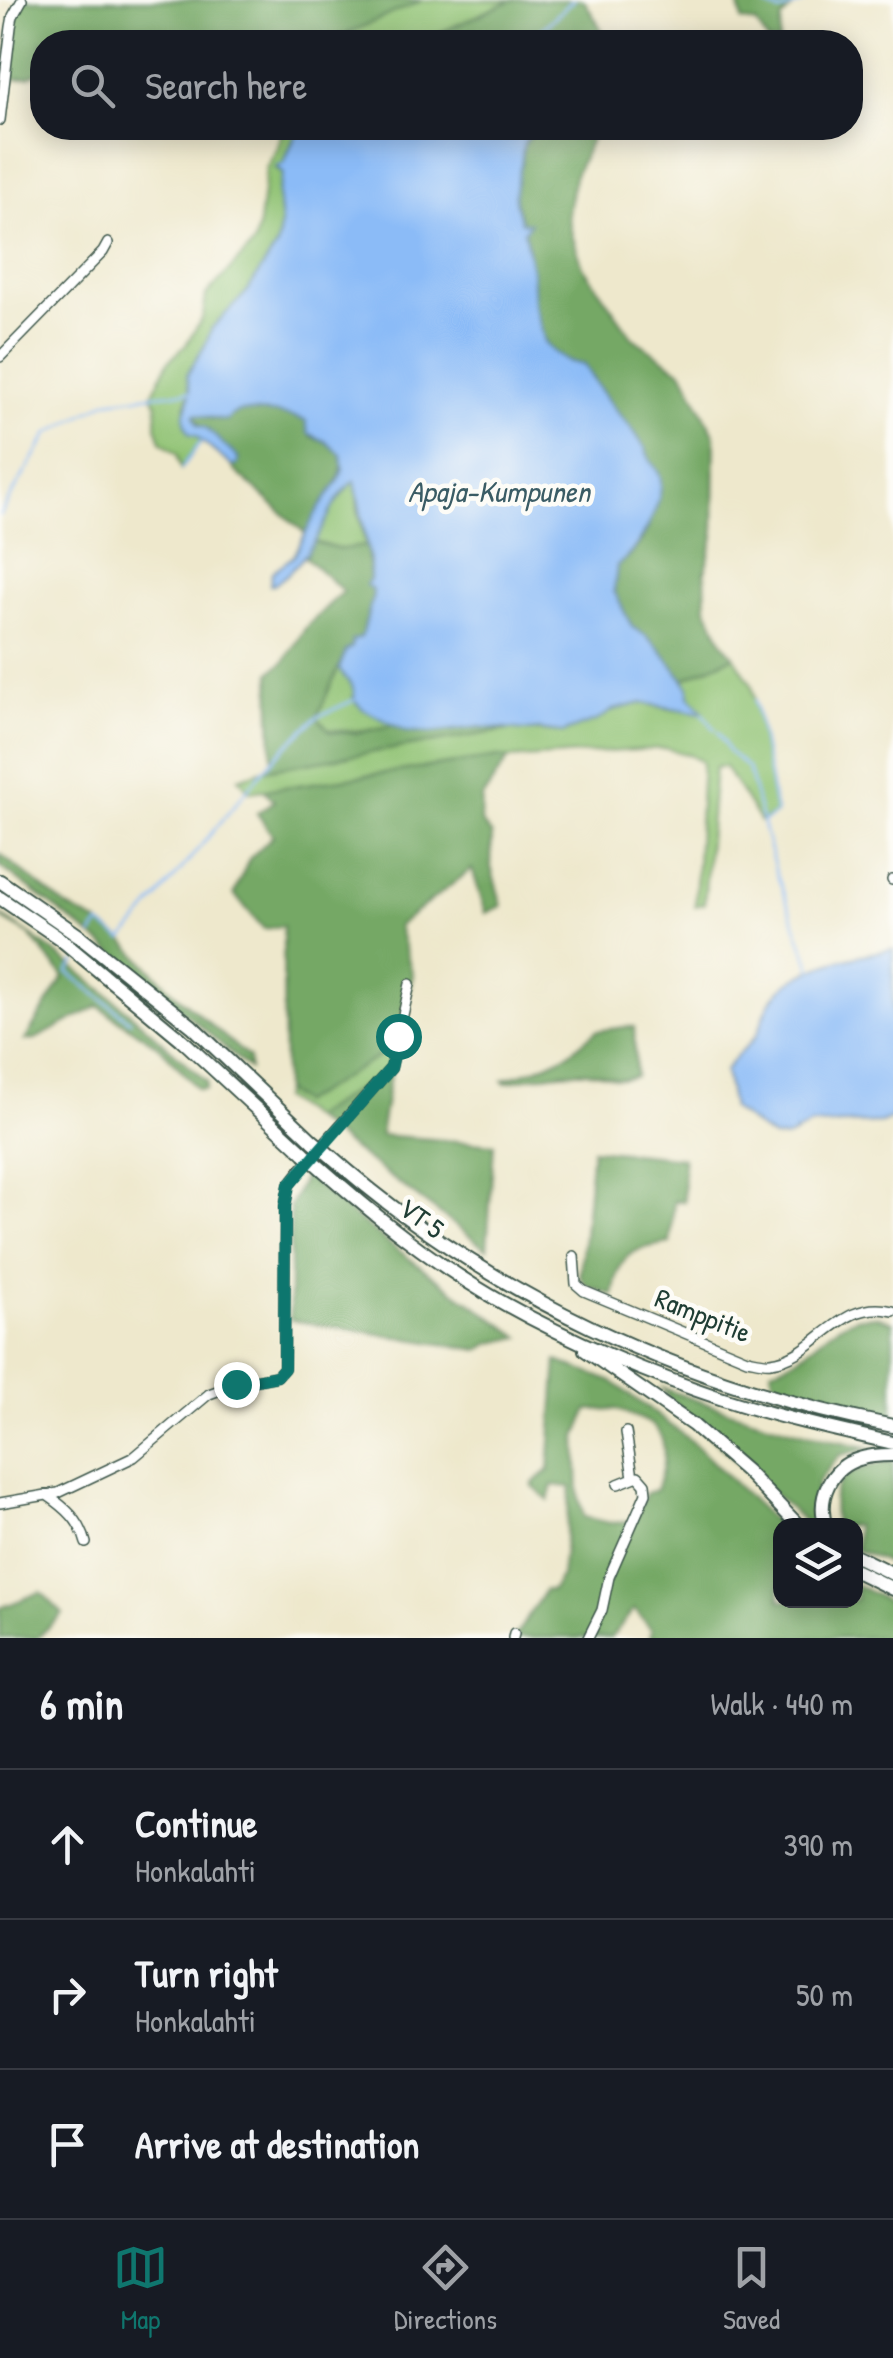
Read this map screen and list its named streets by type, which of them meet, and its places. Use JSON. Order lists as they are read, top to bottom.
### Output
{
  "streets": {
    "highway": ["VT 5"],
    "street": ["Ramppitie"]
  },
  "water": ["Apaja-Kumpunen"],
  "page": {
    "search": "Search here",
    "heading": ["6 min", "Walk · 440 m"],
    "list": [
      ["Continue", "Honkalahti", "390 m"],
      ["Turn right", "Honkalahti", "50 m"],
      "Arrive at destination"
    ],
    "nav": ["Map", "Directions", "Saved"]
  }
}
